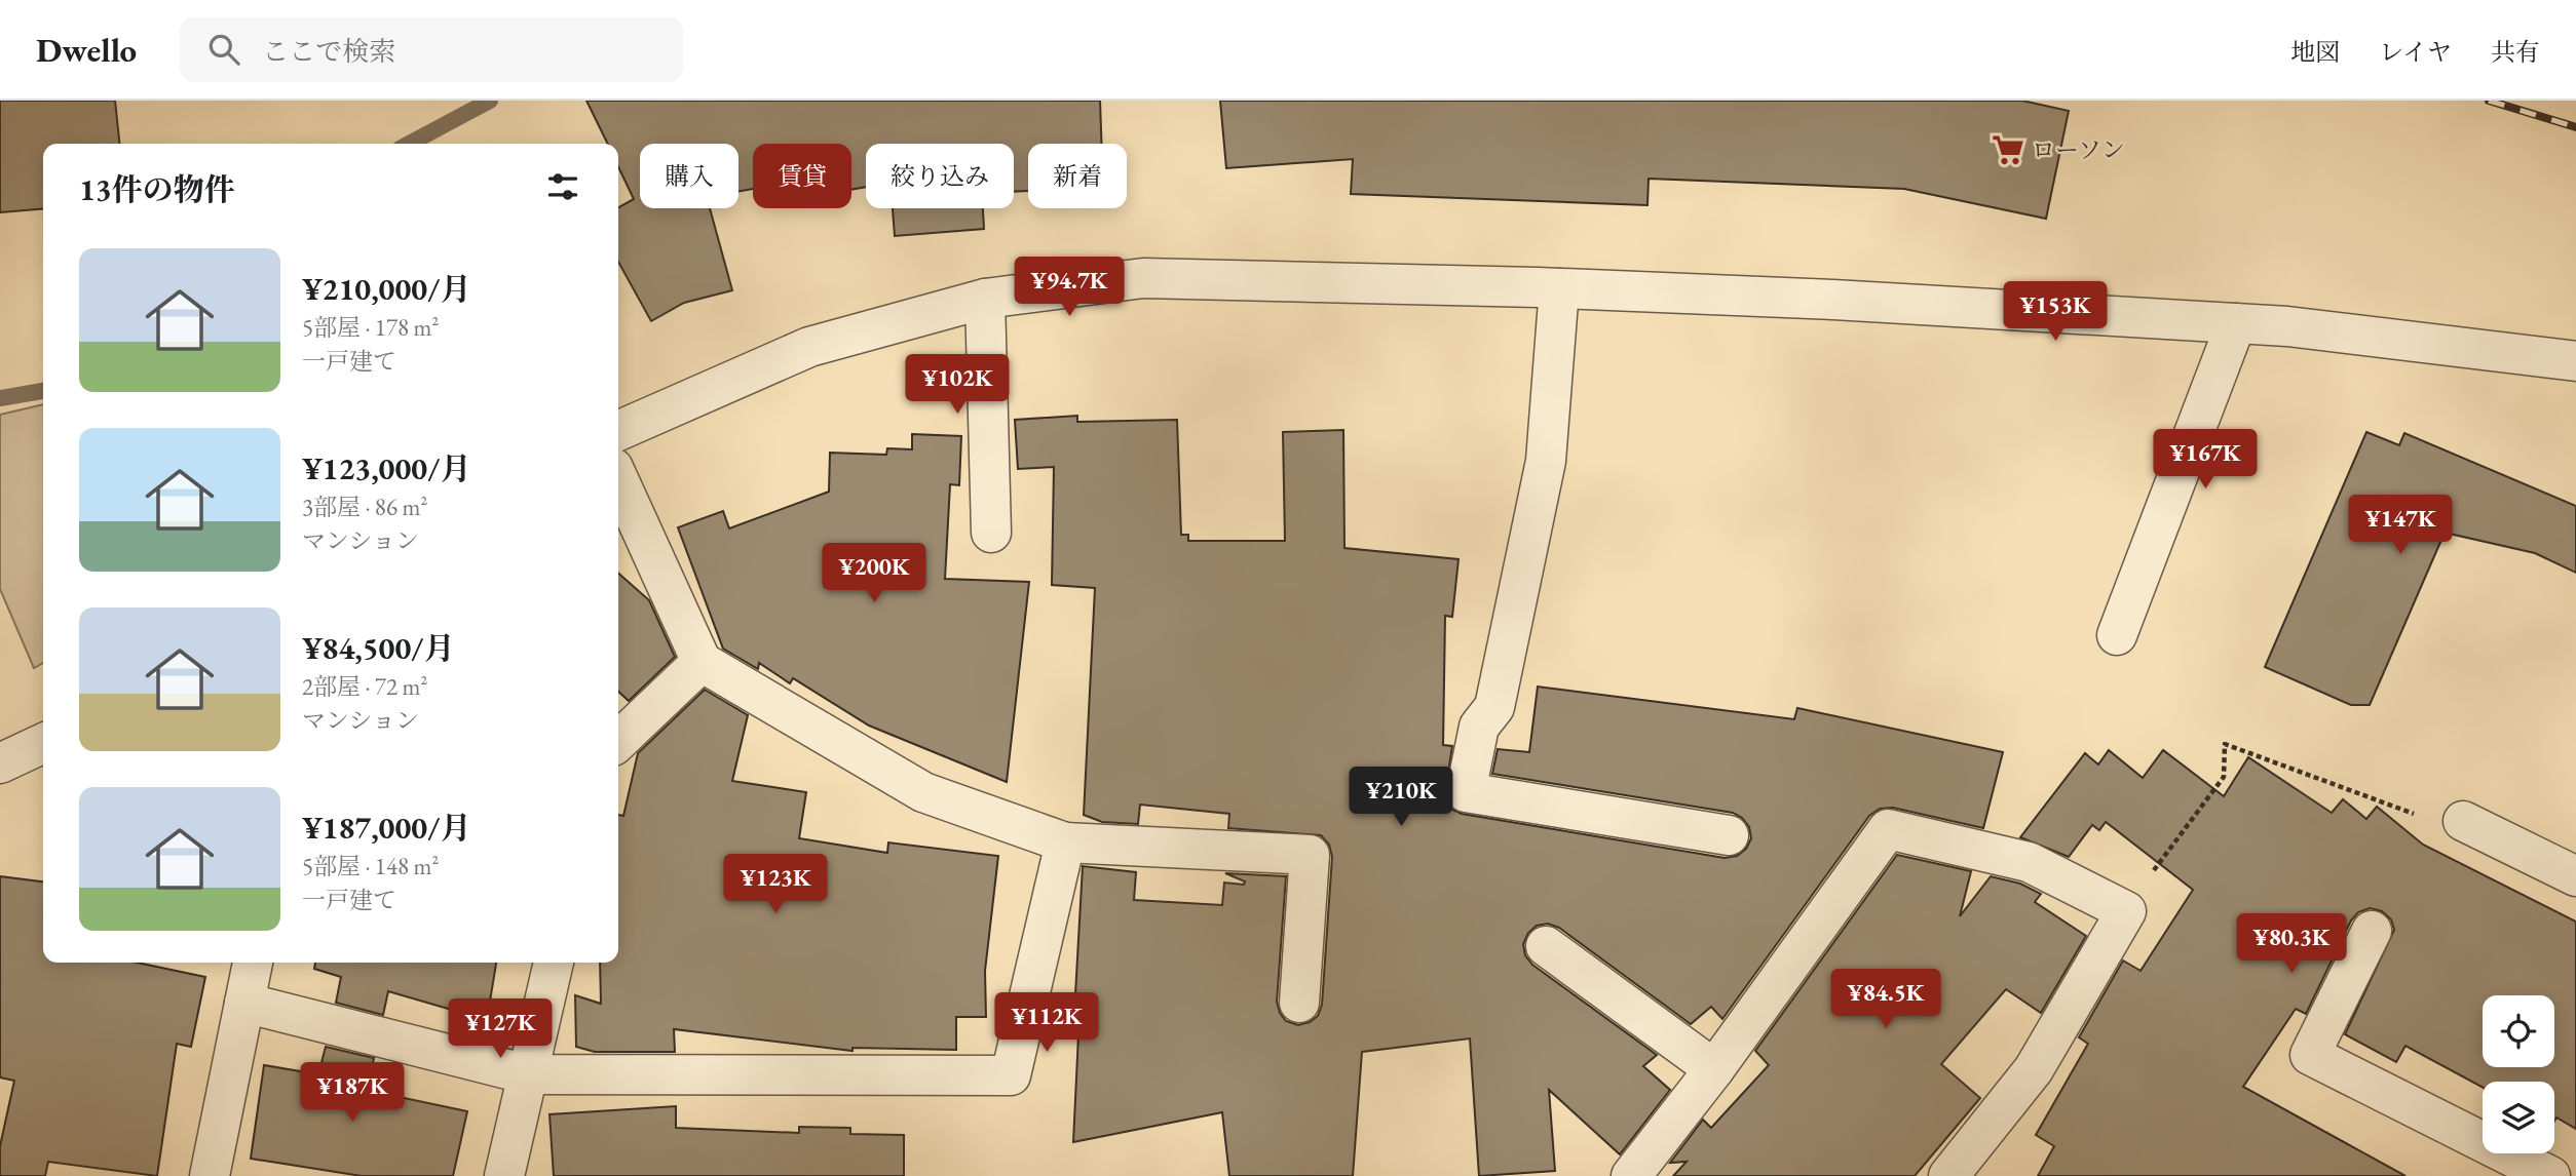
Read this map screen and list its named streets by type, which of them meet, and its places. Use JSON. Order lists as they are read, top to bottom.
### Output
{
  "places": {
    "supermarket": ["ローソン"]
  },
  "page": {
    "header": "Dwello",
    "search": "ここで検索",
    "nav": ["地図", "レイヤ", "共有"],
    "chip": [
      "購入",
      "賃貸",
      "絞り込み",
      "新着"
    ],
    "heading": "13件の物件",
    "list": [
      {
        "name": "¥210,000/月",
        "note": "5部屋 · 178 m² · 一戸建て"
      },
      {
        "name": "¥123,000/月",
        "note": "3部屋 · 86 m² · マンション"
      },
      {
        "name": "¥84,500/月",
        "note": "2部屋 · 72 m² · マンション"
      },
      {
        "name": "¥187,000/月",
        "note": "5部屋 · 148 m² · 一戸建て"
      }
    ],
    "price": [
      "¥94.7K",
      "¥153K",
      "¥102K",
      "¥167K",
      "¥147K",
      "¥200K",
      "¥210K",
      "¥123K",
      "¥80.3K",
      "¥84.5K",
      "¥112K",
      "¥127K",
      "¥187K"
    ]
  }
}
